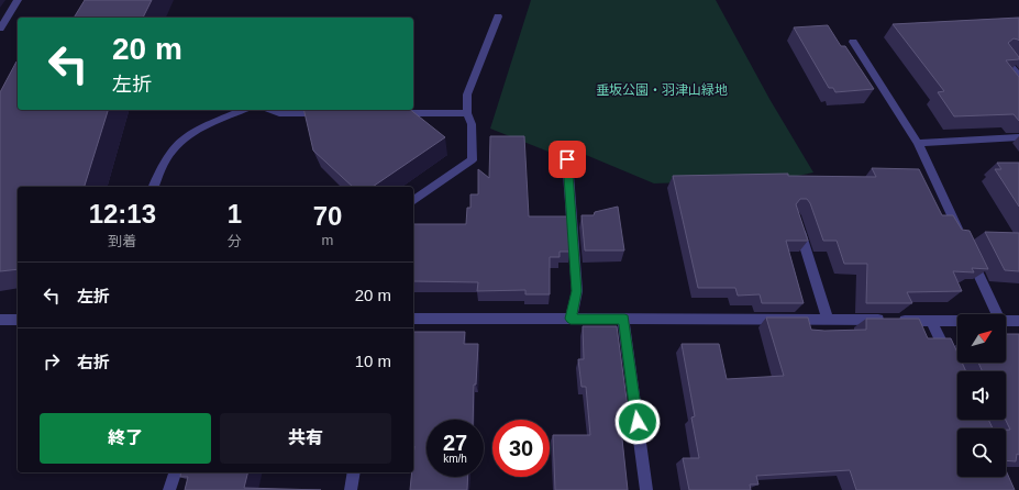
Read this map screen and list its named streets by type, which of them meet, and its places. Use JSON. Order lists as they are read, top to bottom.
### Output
{
  "parks": ["垂坂公園・羽津山緑地"],
  "north": "top right",
  "page": {
    "turn": ["20 m", "左折"],
    "eta": [
      "12:13",
      "到着",
      "1",
      "分",
      "70",
      "m"
    ],
    "list": [
      {
        "name": "左折",
        "value": "20 m"
      },
      {
        "name": "右折",
        "value": "10 m"
      }
    ],
    "buttons": ["終了", "共有"],
    "speed": "27 km/h",
    "limit": "30"
  }
}
